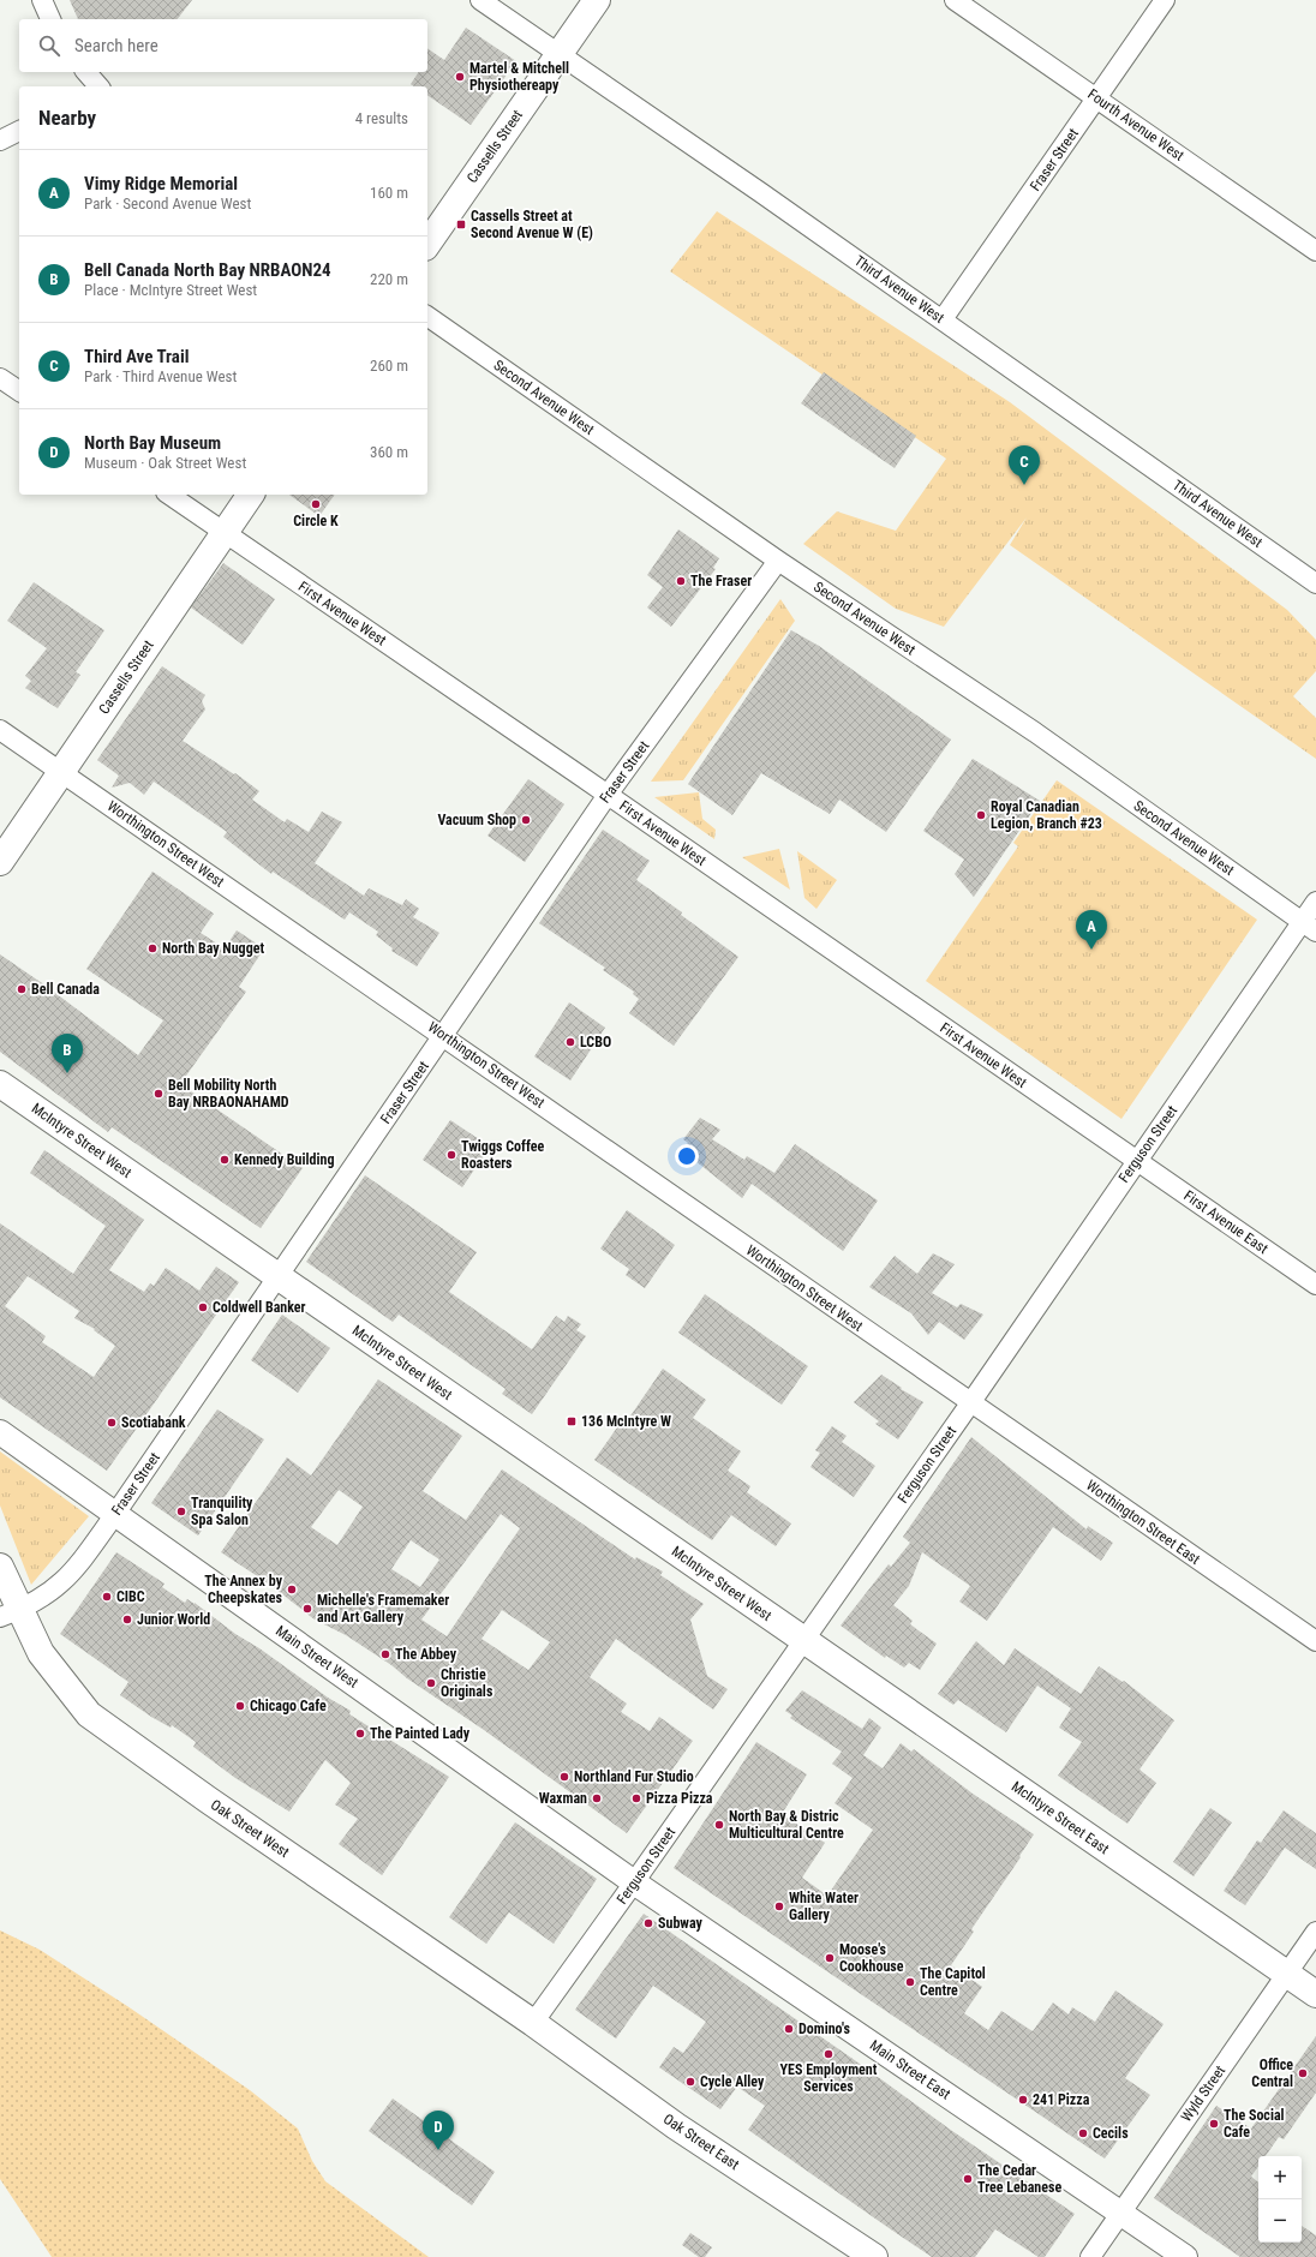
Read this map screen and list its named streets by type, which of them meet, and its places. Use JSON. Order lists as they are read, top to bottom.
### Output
{
  "streets": {
    "main road": [
      "Cassells Street",
      "McIntyre Street West",
      "McIntyre Street East",
      "Oak Street West",
      "Oak Street East"
    ],
    "street": [
      "Fourth Avenue West",
      "Fraser Street",
      "Third Avenue West",
      "Second Avenue West",
      "First Avenue West",
      "Worthington Street West",
      "Ferguson Street",
      "First Avenue East",
      "Worthington Street East",
      "Main Street West",
      "Main Street East",
      "Wyld Street"
    ]
  },
  "crossings": [
    ["Fourth Avenue West", "Fraser Street"],
    ["Cassells Street", "Third Avenue West"],
    ["Cassells Street", "First Avenue West"],
    ["Cassells Street", "Worthington Street West"],
    ["Fraser Street", "Third Avenue West"],
    ["Fraser Street", "Second Avenue West"],
    ["Fraser Street", "First Avenue West"],
    ["Fraser Street", "Worthington Street West"],
    ["Fraser Street", "McIntyre Street West"],
    ["Fraser Street", "Main Street West"],
    ["Fraser Street", "Oak Street West"],
    ["Second Avenue West", "Ferguson Street"],
    ["First Avenue West", "Ferguson Street"],
    ["First Avenue West", "First Avenue East"],
    ["Worthington Street West", "Ferguson Street"],
    ["Worthington Street West", "Worthington Street East"],
    ["McIntyre Street West", "Ferguson Street"],
    ["McIntyre Street West", "McIntyre Street East"],
    ["Ferguson Street", "First Avenue East"],
    ["Ferguson Street", "Worthington Street East"],
    ["Ferguson Street", "Main Street West"],
    ["Ferguson Street", "McIntyre Street East"],
    ["Ferguson Street", "Oak Street West"],
    ["Ferguson Street", "Main Street East"],
    ["Ferguson Street", "Oak Street East"],
    ["Main Street West", "Main Street East"],
    ["McIntyre Street East", "Wyld Street"],
    ["Oak Street West", "Oak Street East"],
    ["Main Street East", "Wyld Street"]
  ],
  "places": {
    "other": [
      "Martel & Mitchell Physiothereapy",
      "Circle K",
      "The Fraser",
      "Royal Canadian Legion, Branch #23",
      "Vacuum Shop",
      "North Bay Nugget",
      "Bell Canada",
      "LCBO",
      "Bell Mobility North Bay NRBAONAHAMD",
      "Twiggs Coffee Roasters",
      "Kennedy Building",
      "Coldwell Banker",
      "Scotiabank",
      "Tranquility Spa Salon",
      "The Annex by Cheepskates",
      "CIBC",
      "Michelle's Framemaker and Art Gallery",
      "Junior World",
      "The Abbey",
      "Christie Originals",
      "Chicago Cafe",
      "The Painted Lady",
      "Northland Fur Studio",
      "Waxman",
      "Pizza Pizza",
      "North Bay & Distric Multicultural Centre",
      "White Water Gallery",
      "Subway",
      "Moose's Cookhouse",
      "The Capitol Centre",
      "Domino's",
      "YES Employment Services",
      "Office Central",
      "Cycle Alley",
      "241 Pizza",
      "The Social Cafe",
      "Cecils",
      "The Cedar Tree Lebanese"
    ],
    "transit": ["Cassells Street at Second Avenue W (E)", "136 McIntyre W"]
  },
  "page": {
    "search": "Search here",
    "heading": ["Nearby", "4 results"],
    "list": [
      {
        "mark": "A",
        "name": "Vimy Ridge Memorial",
        "note": "Park · Second Avenue West",
        "value": "160 m"
      },
      {
        "mark": "B",
        "name": "Bell Canada North Bay NRBAON24",
        "note": "Place · McIntyre Street West",
        "value": "220 m"
      },
      {
        "mark": "C",
        "name": "Third Ave Trail",
        "note": "Park · Third Avenue West",
        "value": "260 m"
      },
      {
        "mark": "D",
        "name": "North Bay Museum",
        "note": "Museum · Oak Street West",
        "value": "360 m"
      }
    ],
    "pins": [
      "C",
      "A",
      "B",
      "D"
    ],
    "map_buttons": ["+", "−"]
  }
}
